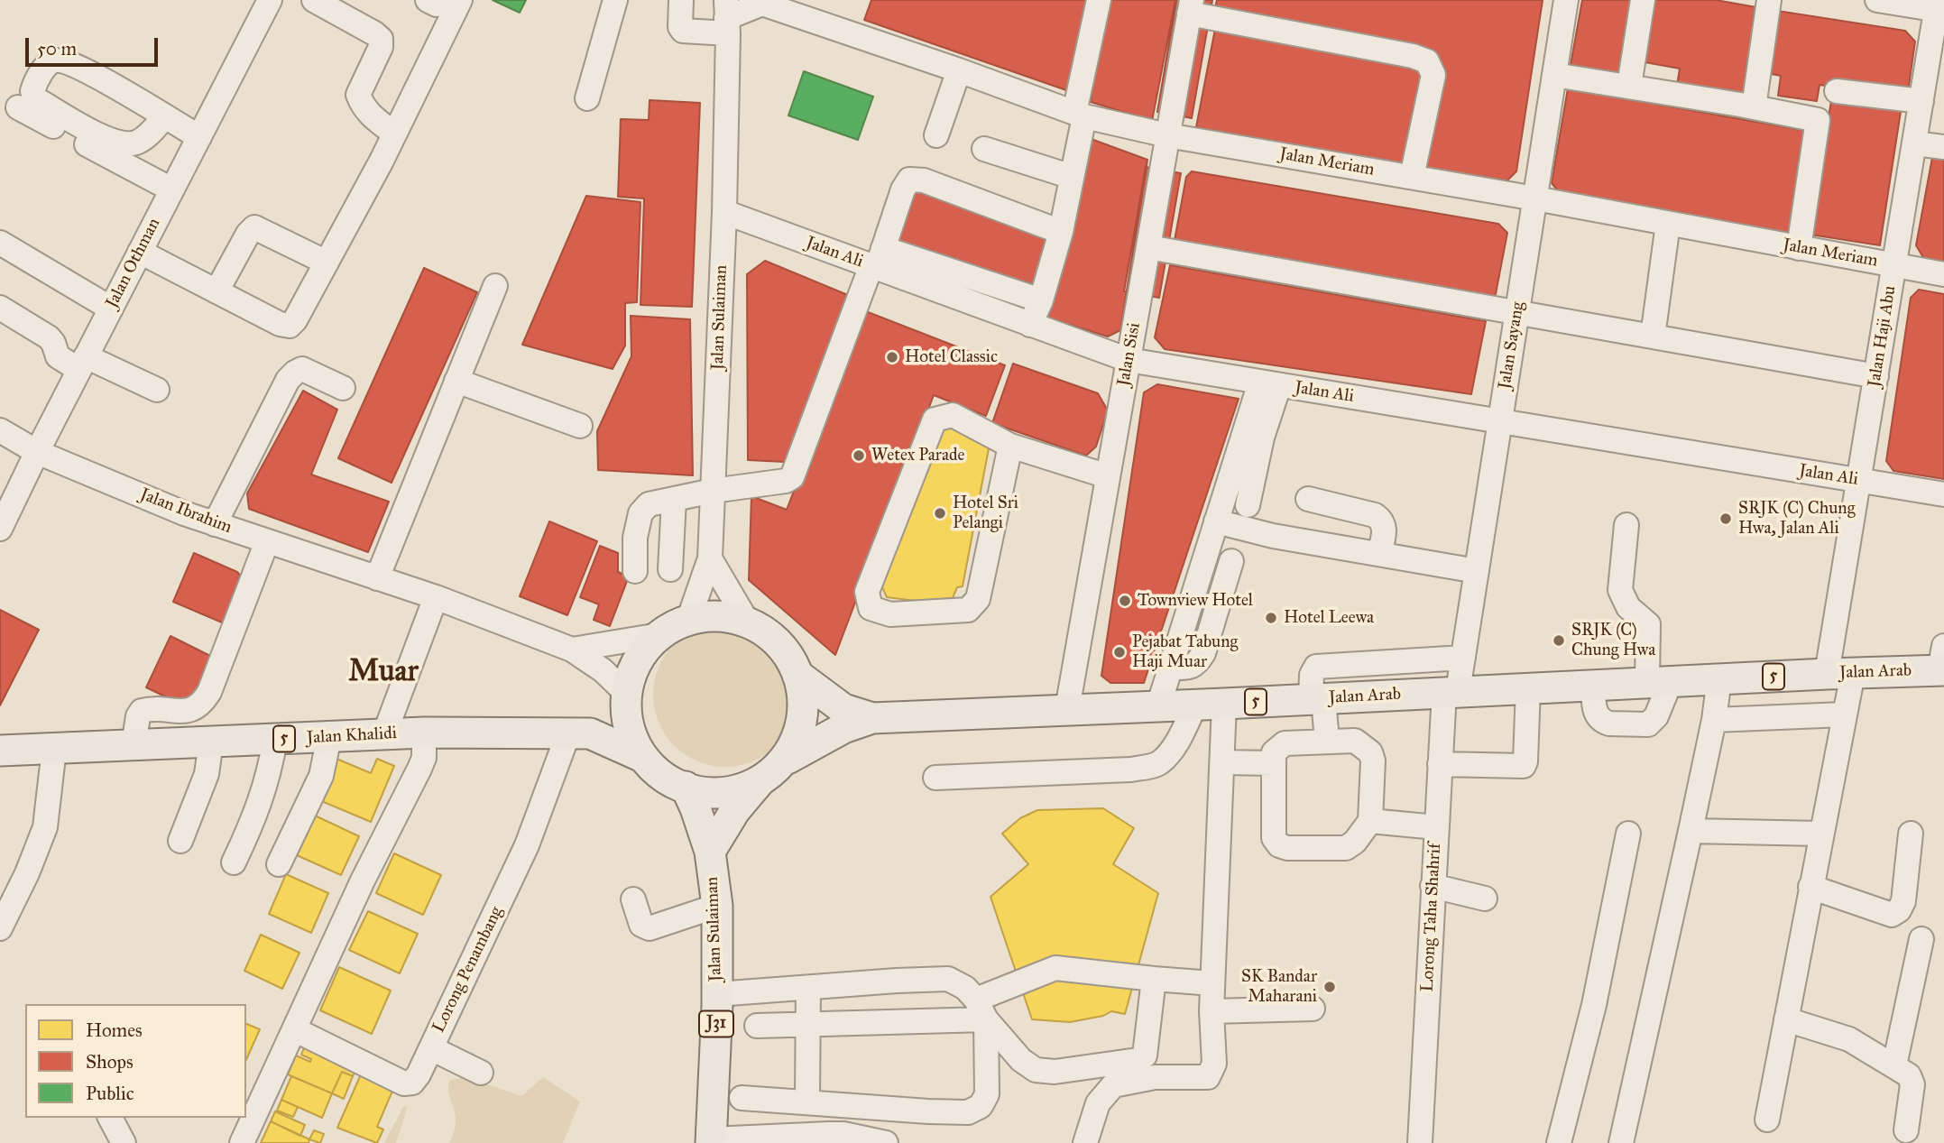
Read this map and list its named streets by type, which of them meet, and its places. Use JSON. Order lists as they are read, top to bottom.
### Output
{
  "streets": {
    "main road": [
      "Jalan Sulaiman",
      "Jalan Arab",
      "5",
      "Jalan Khalidi",
      "J31"
    ],
    "street": [
      "Jalan Meriam",
      "Jalan Ali",
      "Jalan Othman",
      "Jalan Haji Abu",
      "Jalan Sayang",
      "Jalan Sisi",
      "Jalan Ibrahim",
      "Lorong Taha Shahrif",
      "Lorong Penambang"
    ]
  },
  "crossings": [
    ["Jalan Meriam", "Jalan Sulaiman"],
    ["Jalan Meriam", "Jalan Haji Abu"],
    ["Jalan Meriam", "Jalan Sayang"],
    ["Jalan Meriam", "Jalan Sisi"],
    ["Jalan Ali", "Jalan Sulaiman"],
    ["Jalan Ali", "Jalan Haji Abu"],
    ["Jalan Ali", "Jalan Sayang"],
    ["Jalan Ali", "Jalan Sisi"],
    ["Jalan Othman", "Jalan Ibrahim"],
    ["Jalan Sulaiman", "Jalan Ibrahim"],
    ["Jalan Sulaiman", "Jalan Arab"],
    ["Jalan Sulaiman", "5"],
    ["Jalan Sulaiman", "J31"],
    ["Jalan Haji Abu", "Jalan Arab"],
    ["Jalan Sayang", "Jalan Arab"],
    ["Jalan Sayang", "Lorong Taha Shahrif"],
    ["Jalan Sisi", "Jalan Arab"],
    ["Jalan Ibrahim", "Jalan Arab"],
    ["Jalan Ibrahim", "5"],
    ["Jalan Ibrahim", "J31"],
    ["Jalan Arab", "5"],
    ["Jalan Arab", "Lorong Taha Shahrif"],
    ["Jalan Arab", "J31"],
    ["5", "Jalan Khalidi"],
    ["5", "Lorong Penambang"],
    ["5", "J31"],
    ["Jalan Khalidi", "Lorong Penambang"]
  ],
  "districts": ["Muar"],
  "places": [
    "Hotel Classic",
    "Wetex Parade",
    "Hotel Sri Pelangi",
    "SRJK (C) Chung Hwa, Jalan Ali",
    "Townview Hotel",
    "Hotel Leewa",
    "SRJK (C) Chung Hwa",
    "Pejabat Tabung Haji Muar",
    "SK Bandar Maharani"
  ],
  "legend": ["Homes", "Shops", "Public"],
  "scale_bar": "50 m"
}
